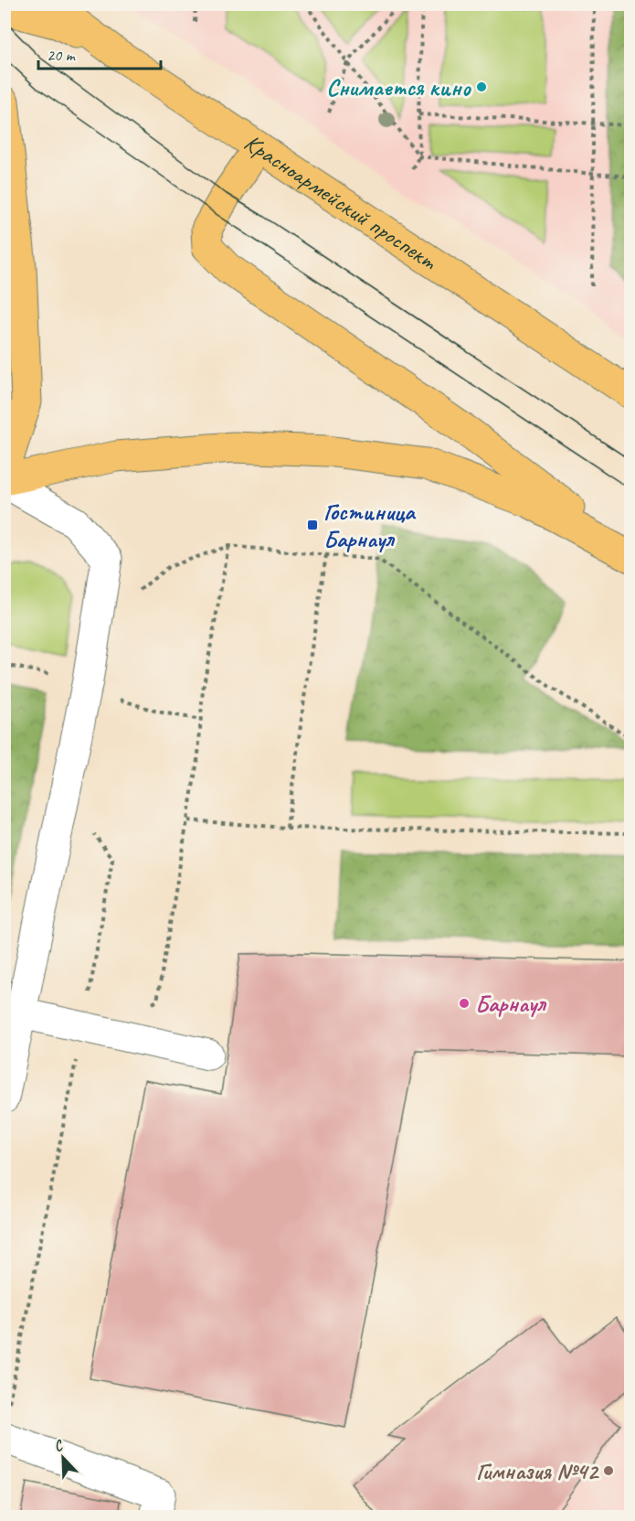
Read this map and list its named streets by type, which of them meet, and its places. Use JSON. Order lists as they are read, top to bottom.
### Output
{
  "streets": {
    "main road": ["Красноармейский проспект"]
  },
  "places": {
    "other": ["Снимается кино", "Барнаул", "Гимназия №42"],
    "transit": ["Гостиница Барнаул"]
  },
  "scale_bar": "20 m",
  "north": "top left"
}
